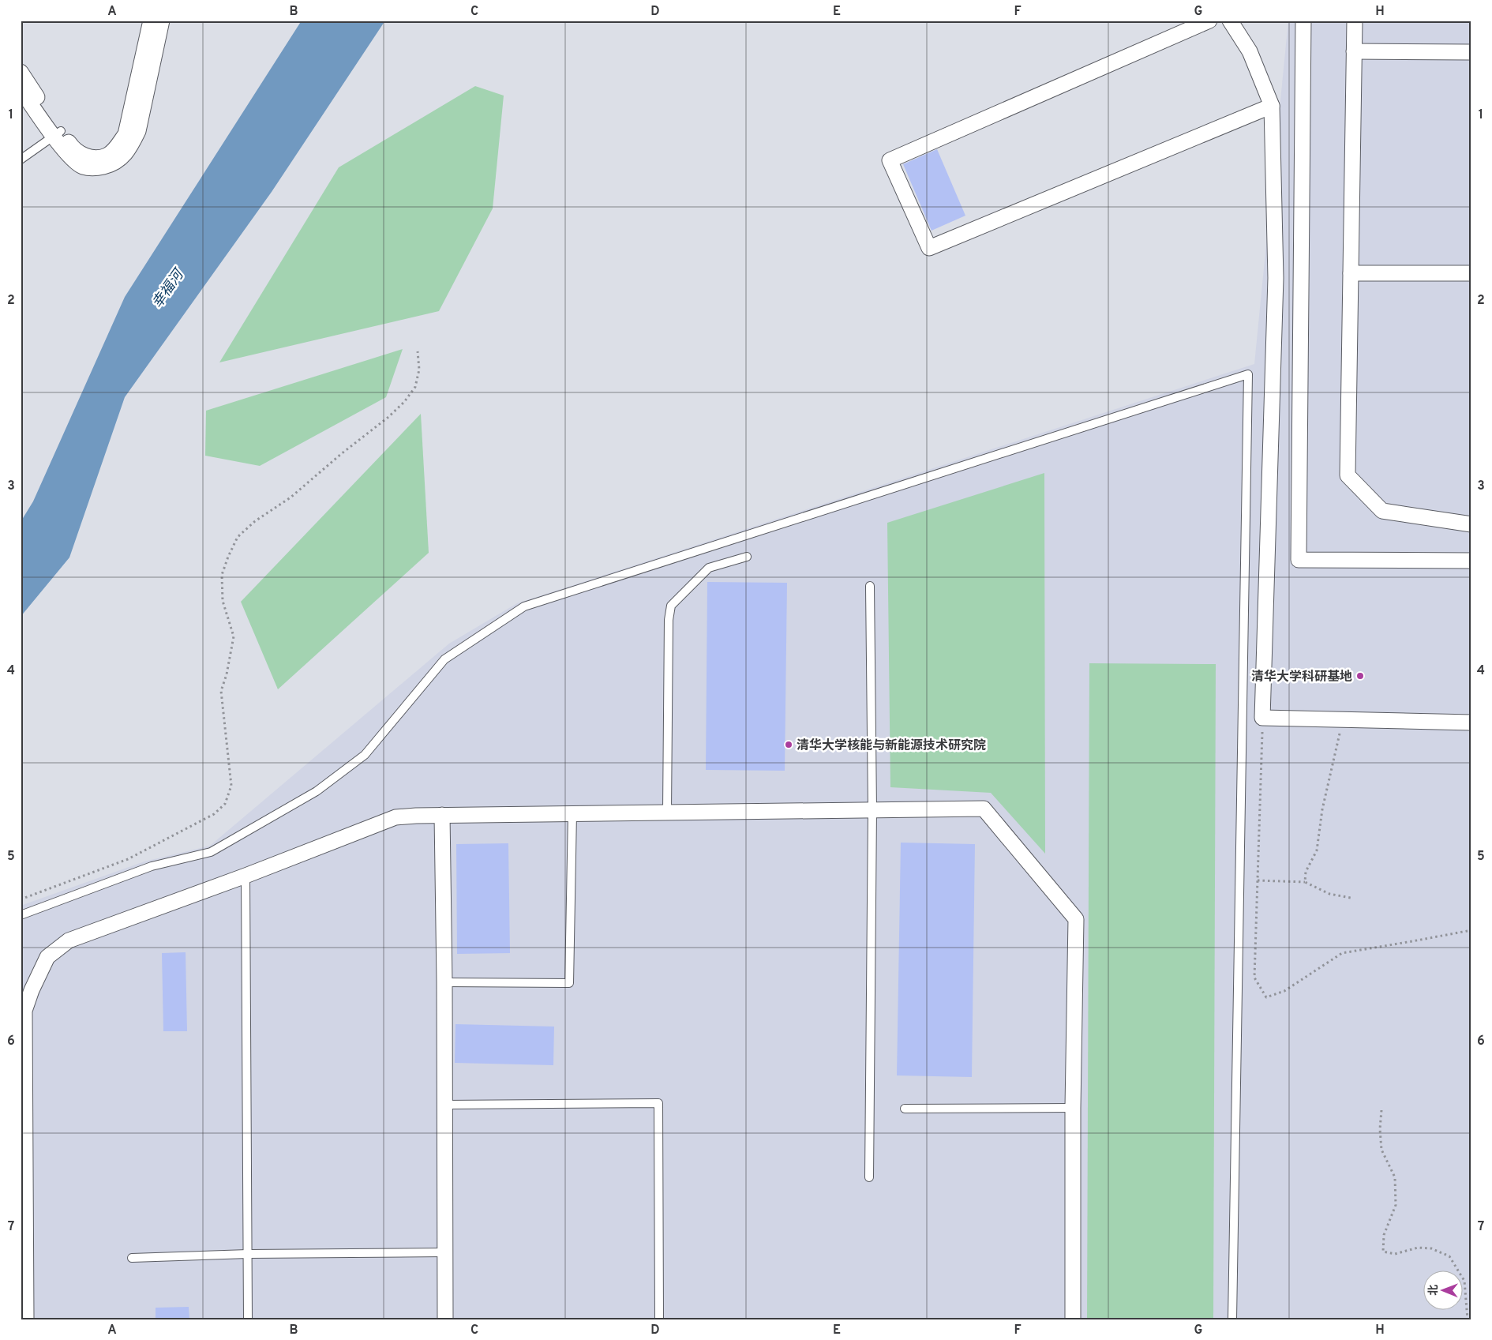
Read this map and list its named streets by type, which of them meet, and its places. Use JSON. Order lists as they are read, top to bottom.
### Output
{
  "water": ["幸福河"],
  "places": ["清华大学科研基地", "清华大学核能与新能源技术研究院"],
  "north": "left",
  "grid": {
    "columns": [
      "A",
      "B",
      "C",
      "D",
      "E",
      "F",
      "G",
      "H"
    ],
    "rows": [
      "1",
      "2",
      "3",
      "4",
      "5",
      "6",
      "7"
    ]
  }
}
